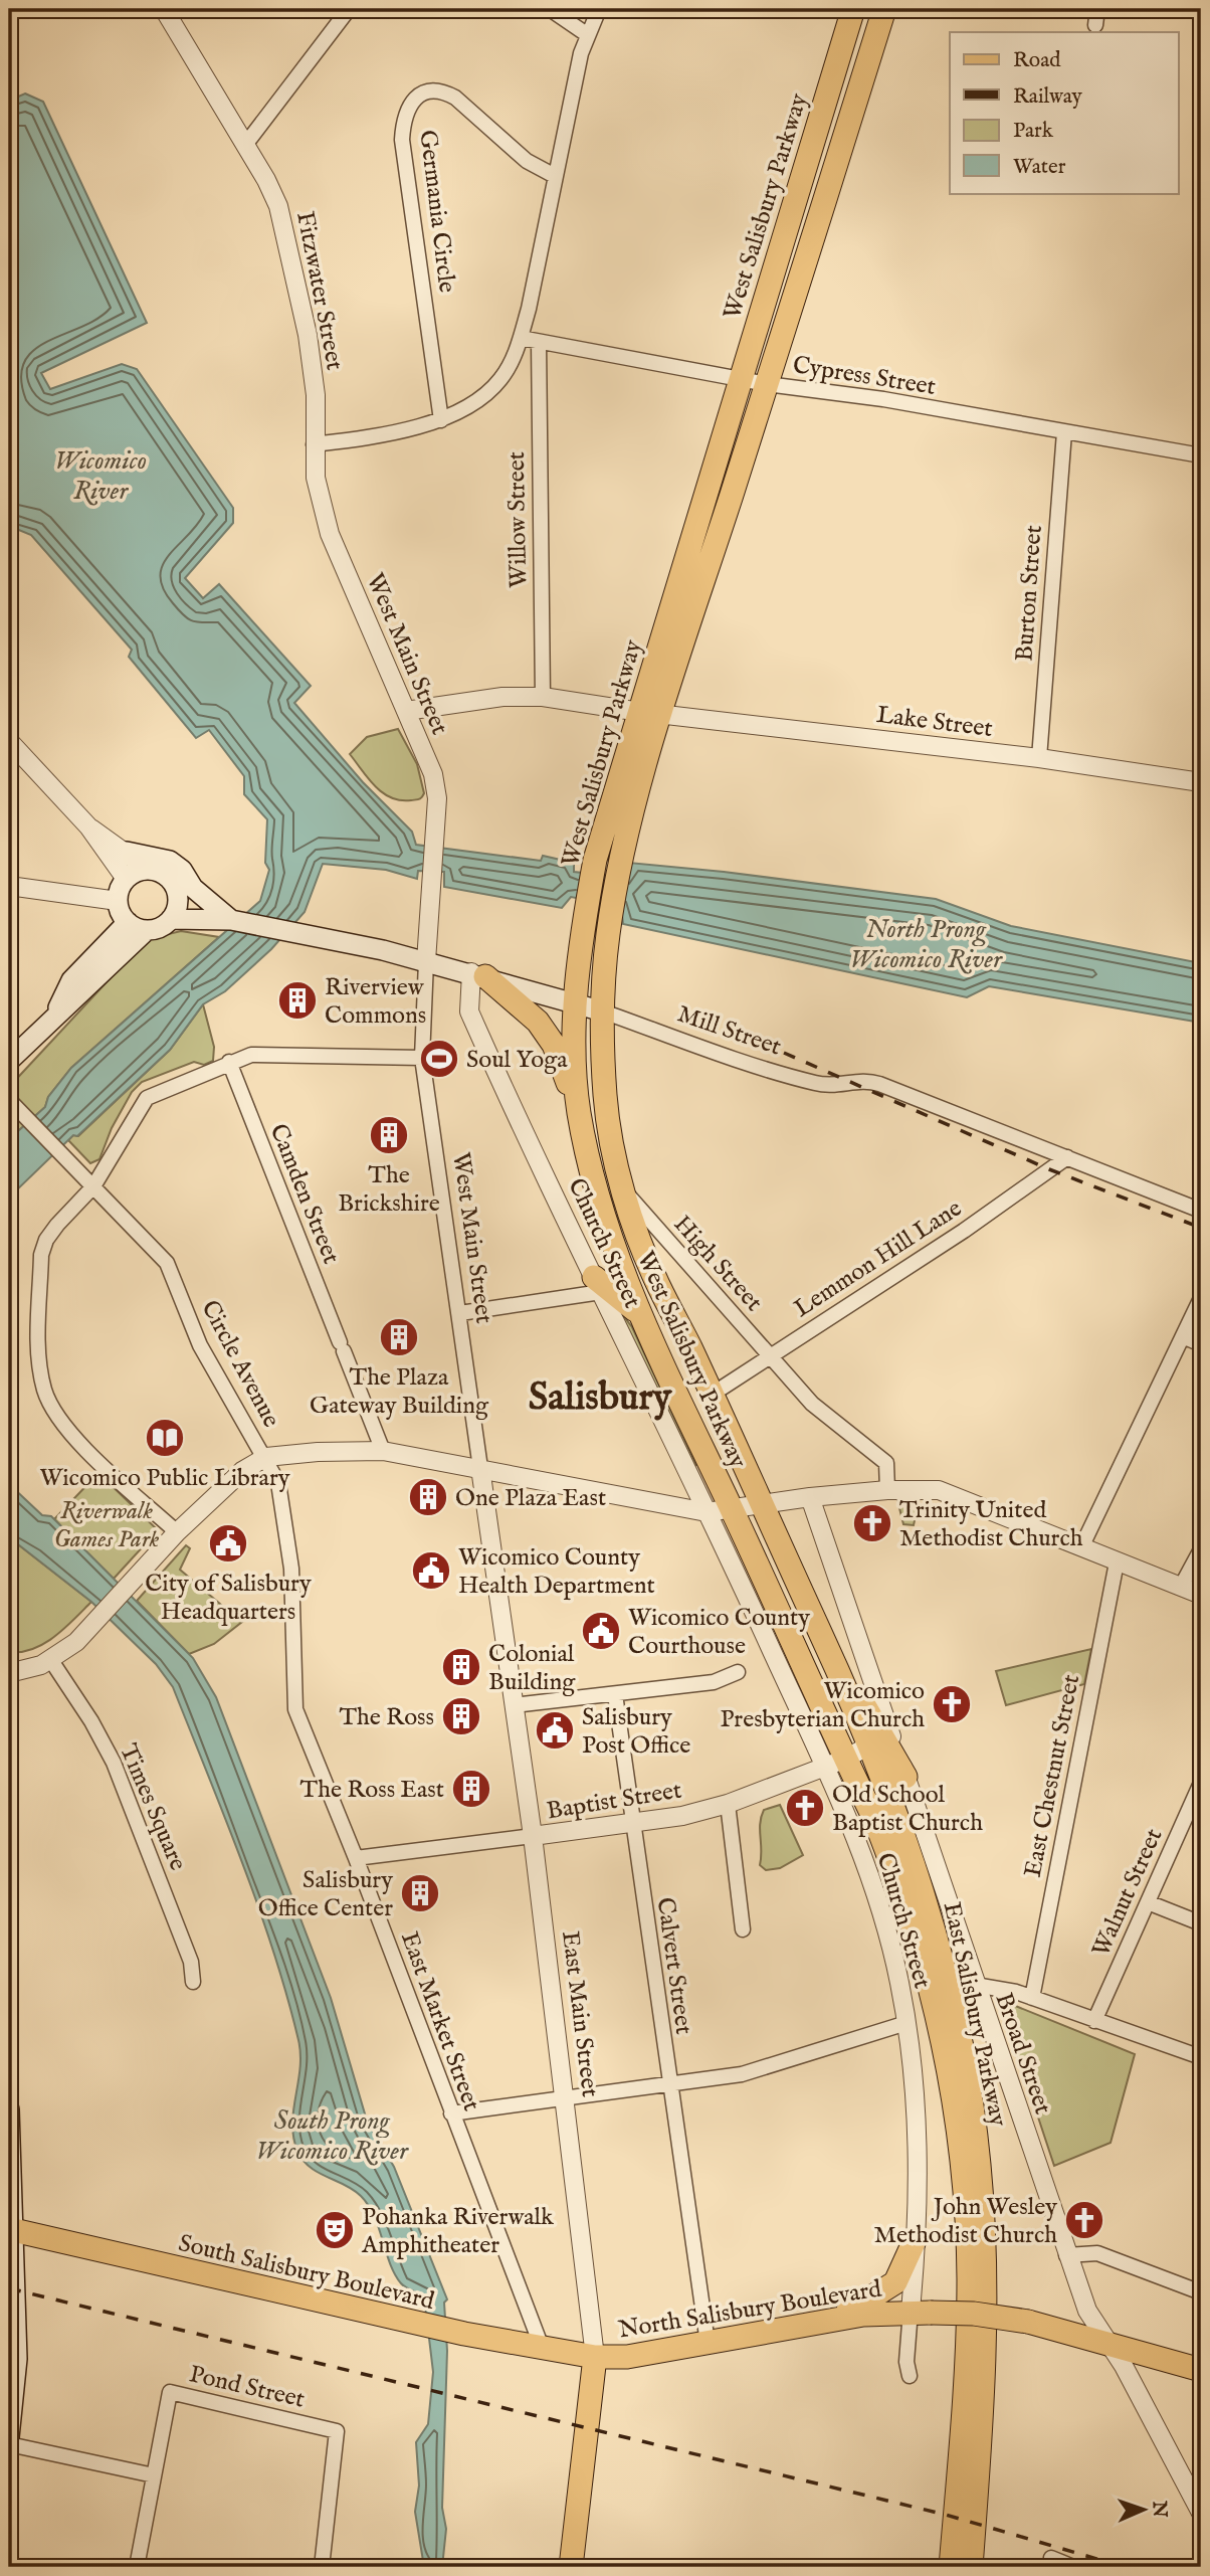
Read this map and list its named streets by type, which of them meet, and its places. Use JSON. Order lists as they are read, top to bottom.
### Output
{
  "streets": {
    "main road": [
      "West Salisbury Parkway",
      "Mill Street",
      "East Main Street",
      "East Salisbury Parkway",
      "South Salisbury Boulevard",
      "North Salisbury Boulevard"
    ],
    "street": [
      "Germania Circle",
      "Fitzwater Street",
      "Cypress Street",
      "Willow Street",
      "Burton Street",
      "West Main Street",
      "Lake Street",
      "Camden Street",
      "Church Street",
      "Lemmon Hill Lane",
      "High Street",
      "Circle Avenue",
      "East Chestnut Street",
      "Baptist Street",
      "Times Square",
      "Walnut Street",
      "Calvert Street",
      "East Market Street",
      "Broad Street",
      "Pond Street"
    ]
  },
  "crossings": [
    ["West Salisbury Parkway", "Cypress Street"],
    ["West Salisbury Parkway", "Lake Street"],
    ["West Salisbury Parkway", "Mill Street"],
    ["West Salisbury Parkway", "Lemmon Hill Lane"],
    ["West Salisbury Parkway", "High Street"],
    ["West Salisbury Parkway", "East Salisbury Parkway"],
    ["Fitzwater Street", "West Main Street"],
    ["Cypress Street", "Willow Street"],
    ["Cypress Street", "Burton Street"],
    ["Willow Street", "Lake Street"],
    ["Burton Street", "Lake Street"],
    ["West Main Street", "Lake Street"],
    ["West Main Street", "Mill Street"],
    ["West Main Street", "East Main Street"],
    ["Mill Street", "Church Street"],
    ["Mill Street", "Lemmon Hill Lane"],
    ["Church Street", "Baptist Street"],
    ["Church Street", "North Salisbury Boulevard"],
    ["Lemmon Hill Lane", "High Street"],
    ["Circle Avenue", "East Market Street"],
    ["Baptist Street", "Calvert Street"],
    ["Baptist Street", "East Main Street"],
    ["Baptist Street", "East Salisbury Parkway"],
    ["Baptist Street", "East Market Street"],
    ["Calvert Street", "North Salisbury Boulevard"],
    ["East Main Street", "South Salisbury Boulevard"],
    ["East Main Street", "North Salisbury Boulevard"],
    ["East Market Street", "South Salisbury Boulevard"],
    ["Broad Street", "North Salisbury Boulevard"],
    ["South Salisbury Boulevard", "North Salisbury Boulevard"]
  ],
  "districts": ["Salisbury"],
  "water": ["Wicomico River", "North Prong Wicomico River", "South Prong Wicomico River"],
  "parks": ["Riverwalk Games Park"],
  "places": {
    "building": [
      "Riverview Commons",
      "The Brickshire",
      "The Plaza Gateway Building",
      "One Plaza East",
      "Colonial Building",
      "The Ross",
      "The Ross East",
      "Salisbury Office Center"
    ],
    "sports": ["Soul Yoga"],
    "library": ["Wicomico Public Library"],
    "church": [
      "Trinity United Methodist Church",
      "Wicomico Presbyterian Church",
      "Old School Baptist Church",
      "John Wesley Methodist Church"
    ],
    "public building": [
      "City of Salisbury Headquarters",
      "Wicomico County Health Department",
      "Wicomico County Courthouse",
      "Salisbury Post Office"
    ],
    "theatre": ["Pohanka Riverwalk Amphitheater"]
  },
  "legend": [
    "Road",
    "Railway",
    "Park",
    "Water"
  ],
  "north": "right"
}
